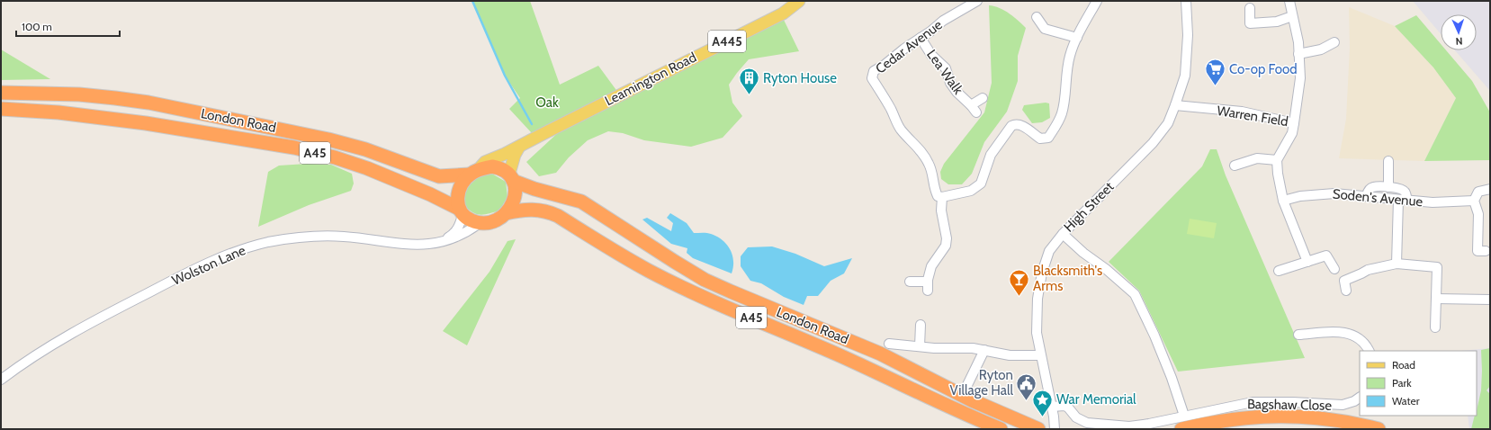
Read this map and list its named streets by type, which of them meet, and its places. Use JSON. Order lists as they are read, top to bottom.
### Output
{
  "streets": {
    "highway": ["London Road", "A45"],
    "main road": ["A445", "Leamington Road"],
    "street": [
      "Cedar Avenue",
      "Lea Walk",
      "Warren Field",
      "Soden's Avenue",
      "High Street",
      "Wolston Lane",
      "Bagshaw Close"
    ]
  },
  "crossings": [
    ["Cedar Avenue", "Lea Walk"],
    ["Leamington Road", "London Road"],
    ["Leamington Road", "Wolston Lane"],
    ["Warren Field", "High Street"],
    ["London Road", "Wolston Lane"],
    ["High Street", "Bagshaw Close"]
  ],
  "parks": ["Oak"],
  "places": {
    "supermarket": ["Co-op Food"],
    "building": ["Ryton House"],
    "bar": ["Blacksmith's Arms"],
    "public building": ["Ryton Village Hall"],
    "place": ["War Memorial"]
  },
  "legend": ["Road", "Park", "Water"],
  "scale_bar": "100 m",
  "north": "bottom"
}
